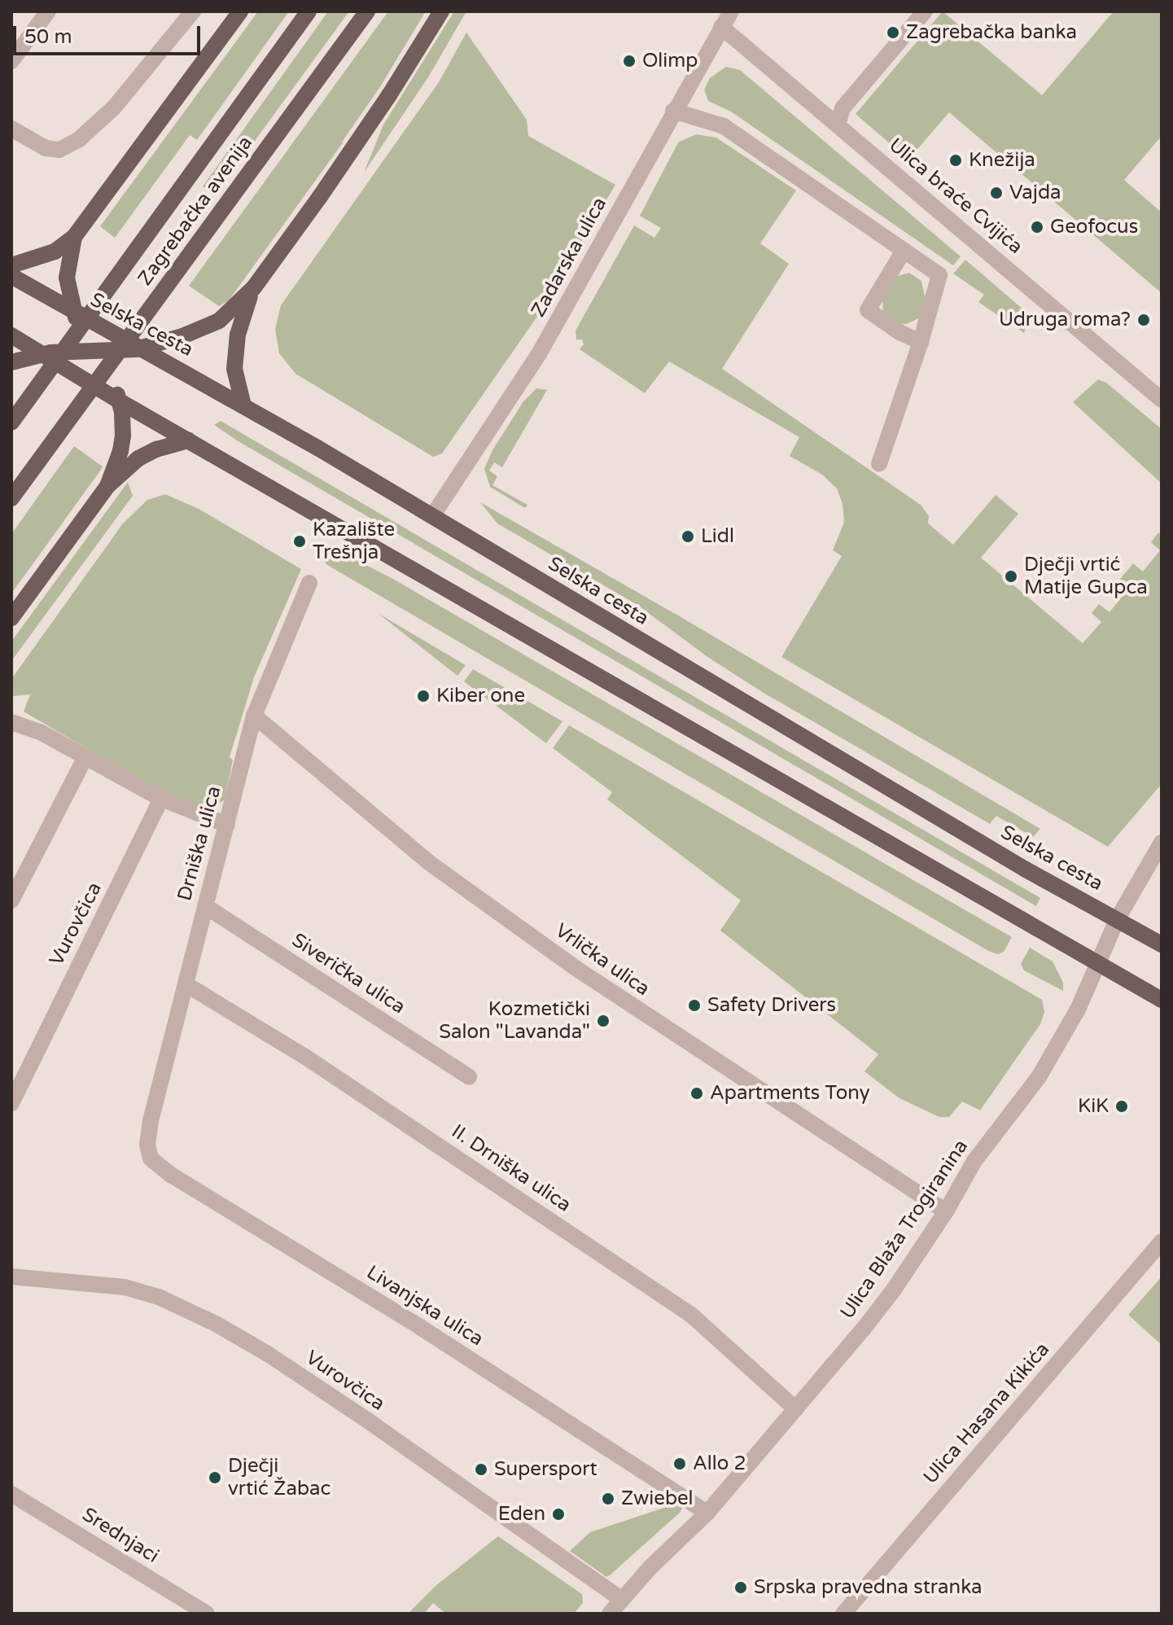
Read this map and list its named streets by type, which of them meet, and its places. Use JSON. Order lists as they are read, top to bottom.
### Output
{
  "streets": {
    "main road": ["Zagrebačka avenija", "Selska cesta"],
    "street": [
      "Ulica braće Cvijića",
      "Zadarska ulica",
      "Drniška ulica",
      "Vurovčica",
      "Vrlička ulica",
      "Siverička ulica",
      "II. Drniška ulica",
      "Ulica Blaža Trogiranina",
      "Livanjska ulica",
      "Ulica Hasana Kikića",
      "Srednjaci"
    ]
  },
  "crossings": [
    ["Ulica braće Cvijića", "Zadarska ulica"],
    ["Zadarska ulica", "Selska cesta"],
    ["Selska cesta", "Ulica Blaža Trogiranina"],
    ["Drniška ulica", "Vrlička ulica"],
    ["Drniška ulica", "Siverička ulica"],
    ["Drniška ulica", "II. Drniška ulica"],
    ["Drniška ulica", "Livanjska ulica"],
    ["Vurovčica", "Ulica Blaža Trogiranina"],
    ["Vrlička ulica", "Ulica Blaža Trogiranina"],
    ["II. Drniška ulica", "Ulica Blaža Trogiranina"],
    ["Ulica Blaža Trogiranina", "Livanjska ulica"]
  ],
  "places": [
    "Zagrebačka banka",
    "Olimp",
    "Knežija",
    "Vajda",
    "Geofocus",
    "Udruga roma?",
    "Lidl",
    "Kazalište Trešnja",
    "Dječji vrtić Matije Gupca",
    "Kiber one",
    "Safety Drivers",
    "Kozmetički Salon \"Lavanda\"",
    "Apartments Tony",
    "KiK",
    "Allo 2",
    "Supersport",
    "Dječji vrtić Žabac",
    "Zwiebel",
    "Eden",
    "Srpska pravedna stranka"
  ],
  "scale_bar": "50 m"
}
